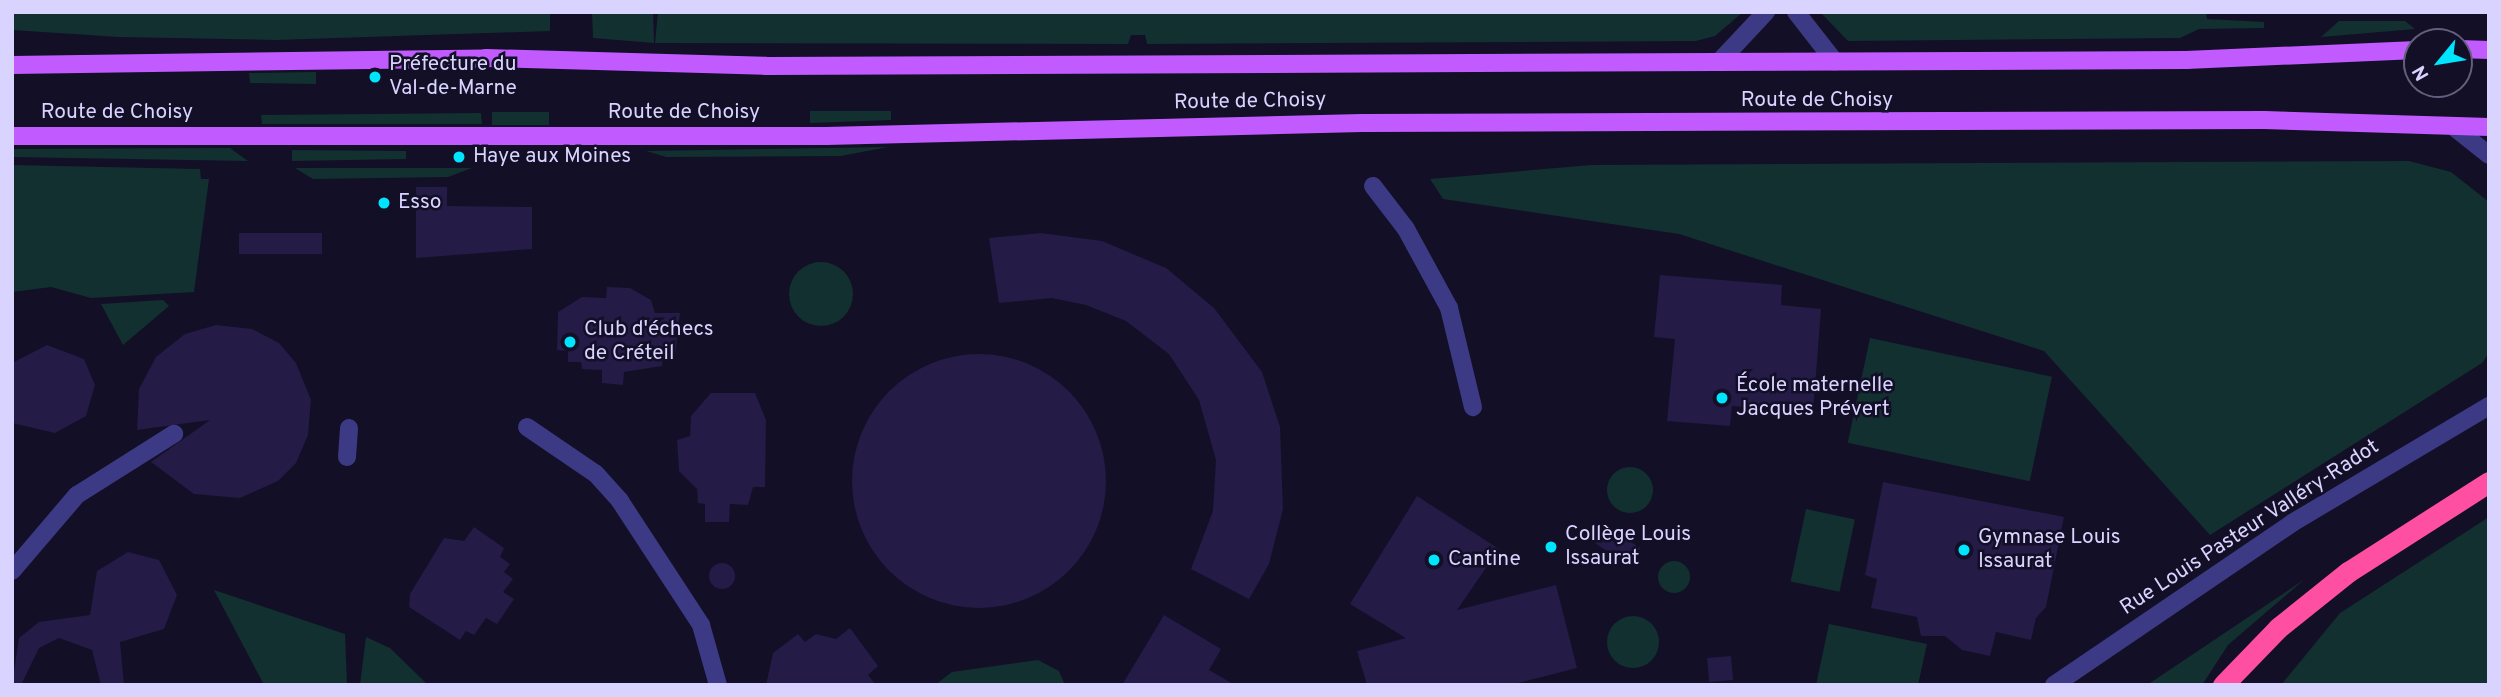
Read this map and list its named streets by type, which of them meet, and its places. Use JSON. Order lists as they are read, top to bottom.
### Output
{
  "streets": {
    "main road": ["Route de Choisy"],
    "street": ["Rue Louis Pasteur Valléry-Radot"]
  },
  "places": [
    "Préfecture du Val-de-Marne",
    "Haye aux Moines",
    "Esso",
    "Club d'échecs de Créteil",
    "École maternelle Jacques Prévert",
    "Collège Louis Issaurat",
    "Gymnase Louis Issaurat",
    "Cantine"
  ],
  "north": "bottom left"
}
